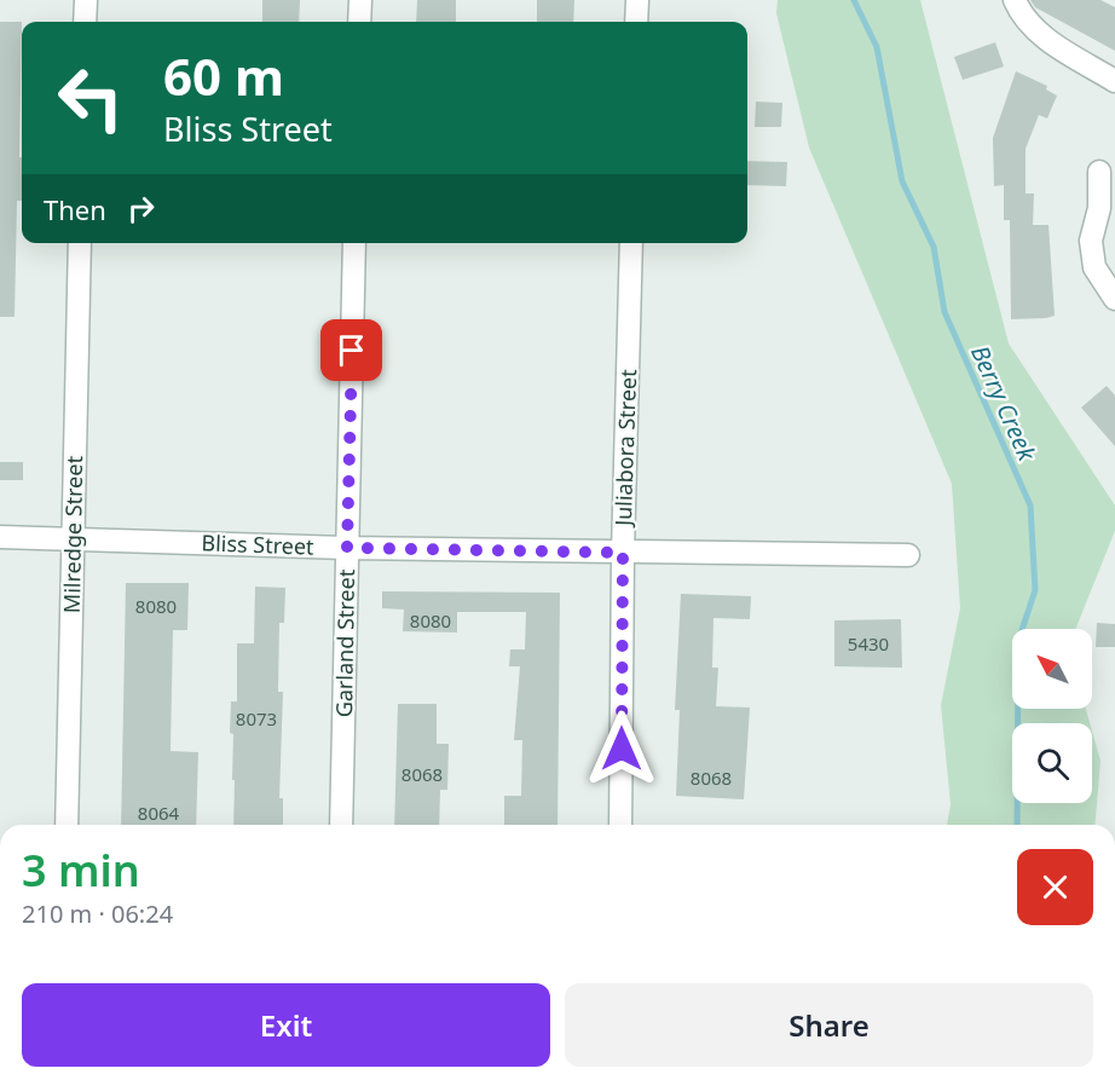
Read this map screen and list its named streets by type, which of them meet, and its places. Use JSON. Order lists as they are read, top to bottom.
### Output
{
  "streets": {
    "street": [
      "Juliabora Street",
      "Milredge Street",
      "Bliss Street",
      "Garland Street"
    ]
  },
  "crossings": [
    ["Juliabora Street", "Bliss Street"],
    ["Milredge Street", "Bliss Street"],
    ["Bliss Street", "Garland Street"]
  ],
  "water": ["Berry Creek"],
  "house_numbers": [
    "8080",
    "8080",
    "5430",
    "8073",
    "8068",
    "8068",
    "8064"
  ],
  "north": "top left",
  "page": {
    "turn": ["60 m", "Bliss Street"],
    "then": "Then",
    "heading": ["3 min", "210 m · 06:24"],
    "buttons": ["Exit", "Share"]
  }
}
